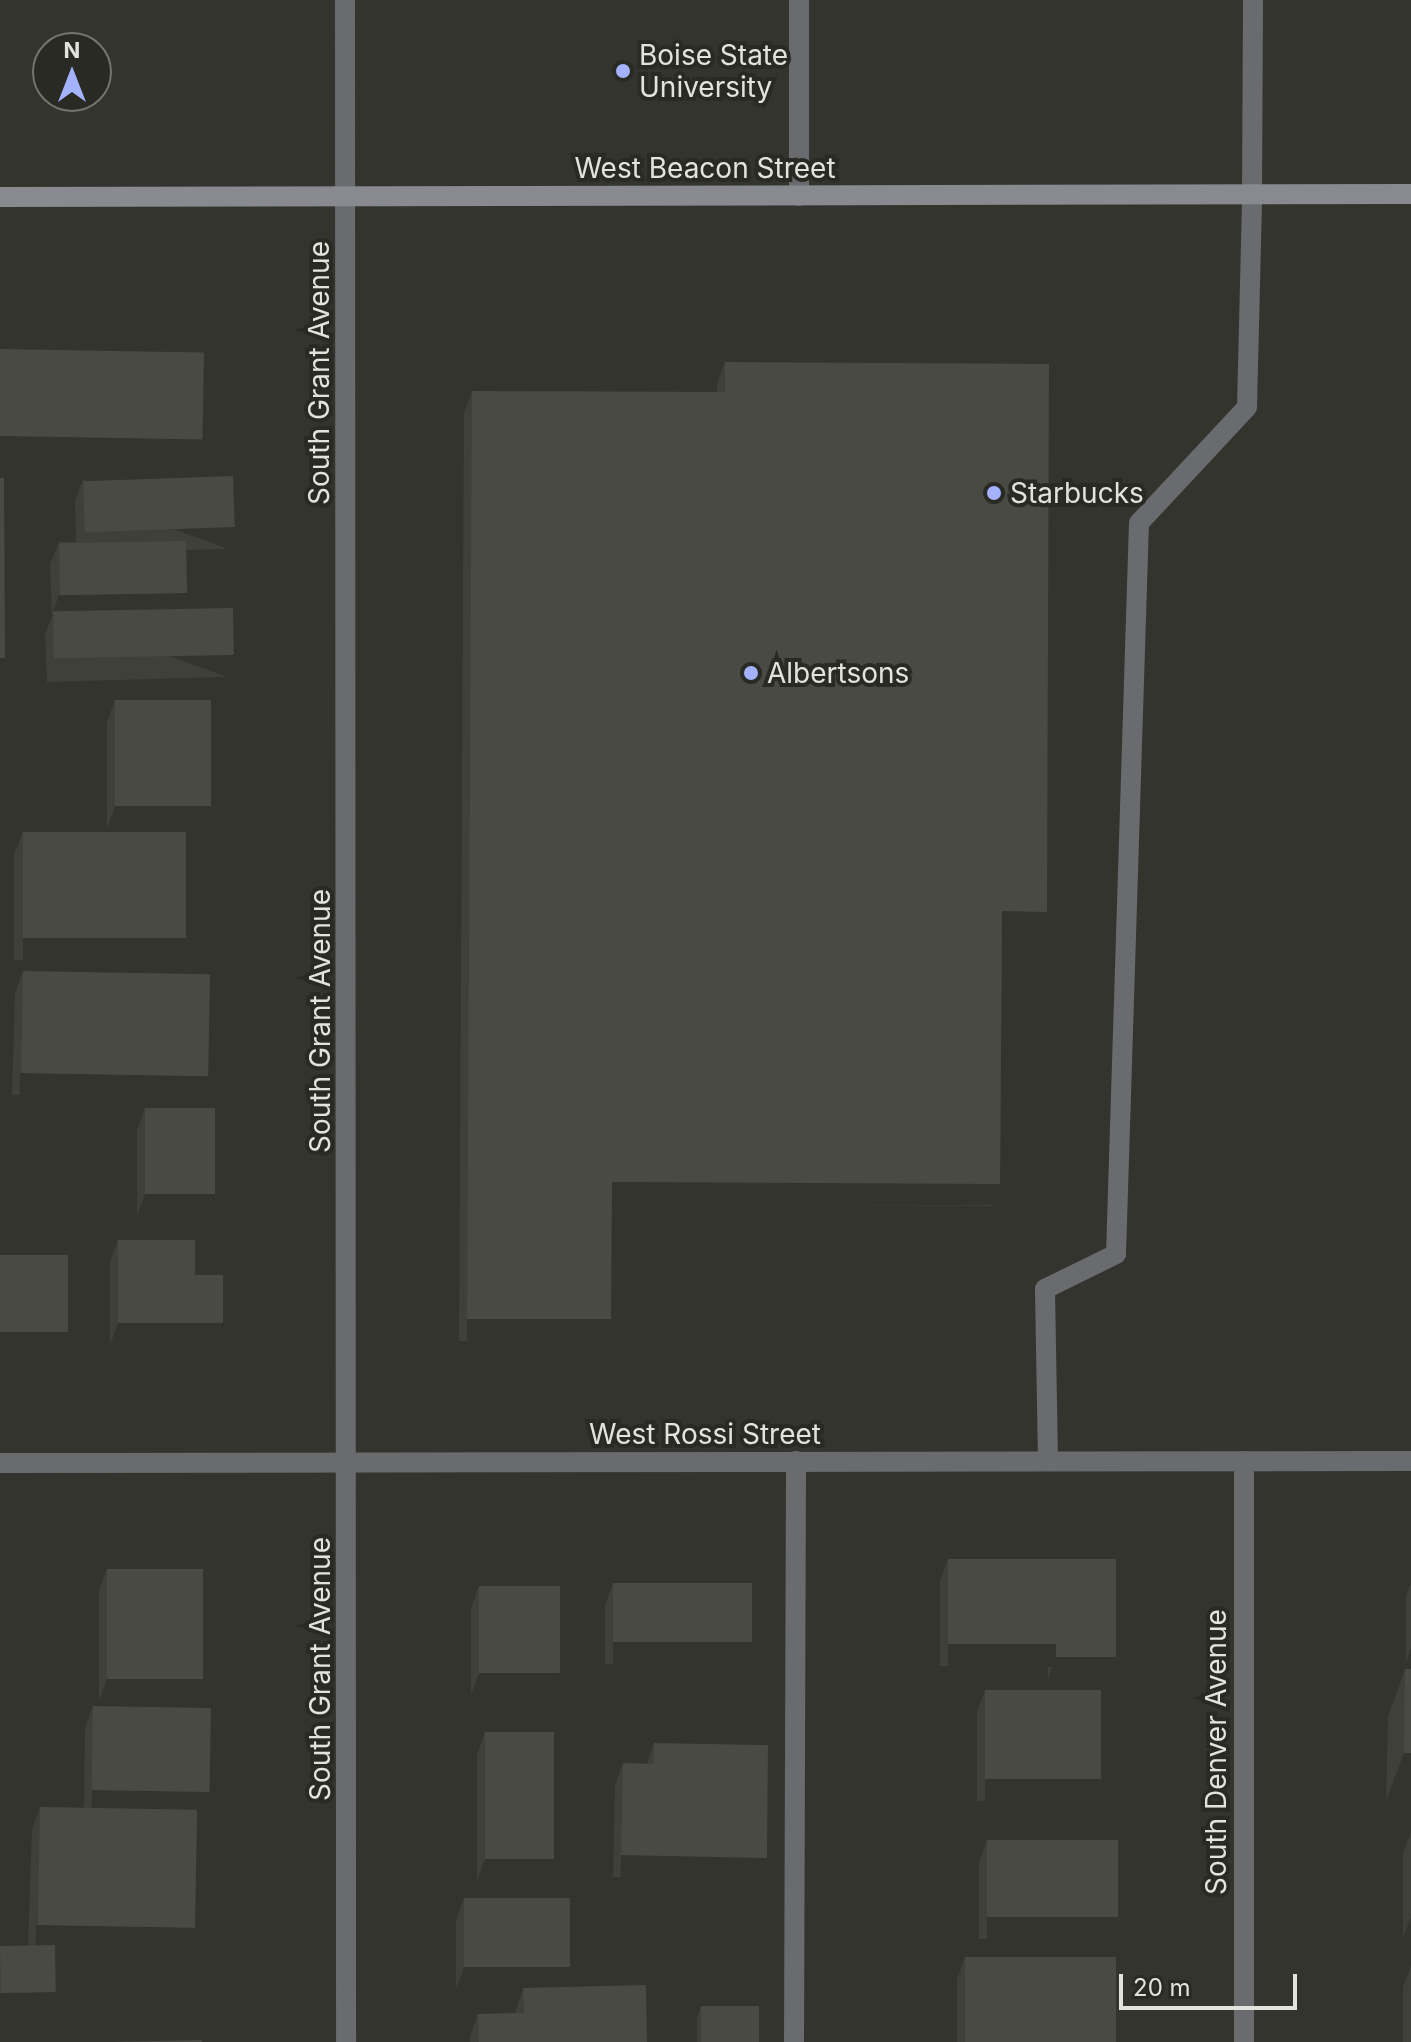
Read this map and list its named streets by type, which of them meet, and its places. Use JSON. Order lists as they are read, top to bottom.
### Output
{
  "streets": {
    "street": [
      "West Beacon Street",
      "South Grant Avenue",
      "West Rossi Street",
      "South Denver Avenue"
    ]
  },
  "crossings": [
    ["West Beacon Street", "South Grant Avenue"],
    ["South Grant Avenue", "West Rossi Street"],
    ["West Rossi Street", "South Denver Avenue"]
  ],
  "places": ["Boise State University", "Starbucks", "Albertsons"],
  "scale_bar": "20 m",
  "north": "top"
}
